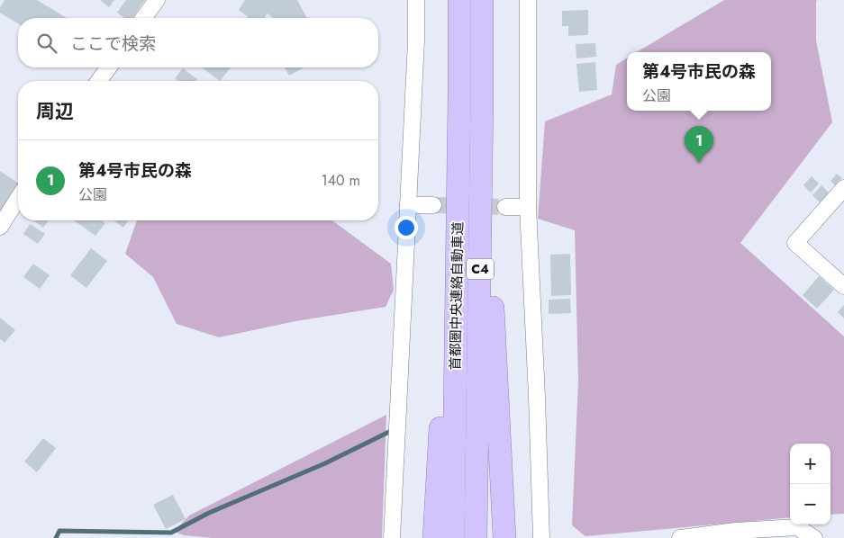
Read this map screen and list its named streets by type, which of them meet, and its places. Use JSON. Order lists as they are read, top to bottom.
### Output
{
  "streets": {
    "highway": ["C4", "首都圏中央連絡自動車道"]
  },
  "page": {
    "search": "ここで検索",
    "popup": ["第４号市民の森", "公園"],
    "heading": "周辺",
    "pins": "1",
    "list": [
      {
        "mark": "1",
        "name": "第４号市民の森",
        "note": "公園",
        "value": "140 m"
      }
    ],
    "map_buttons": ["+", "−"]
  }
}
